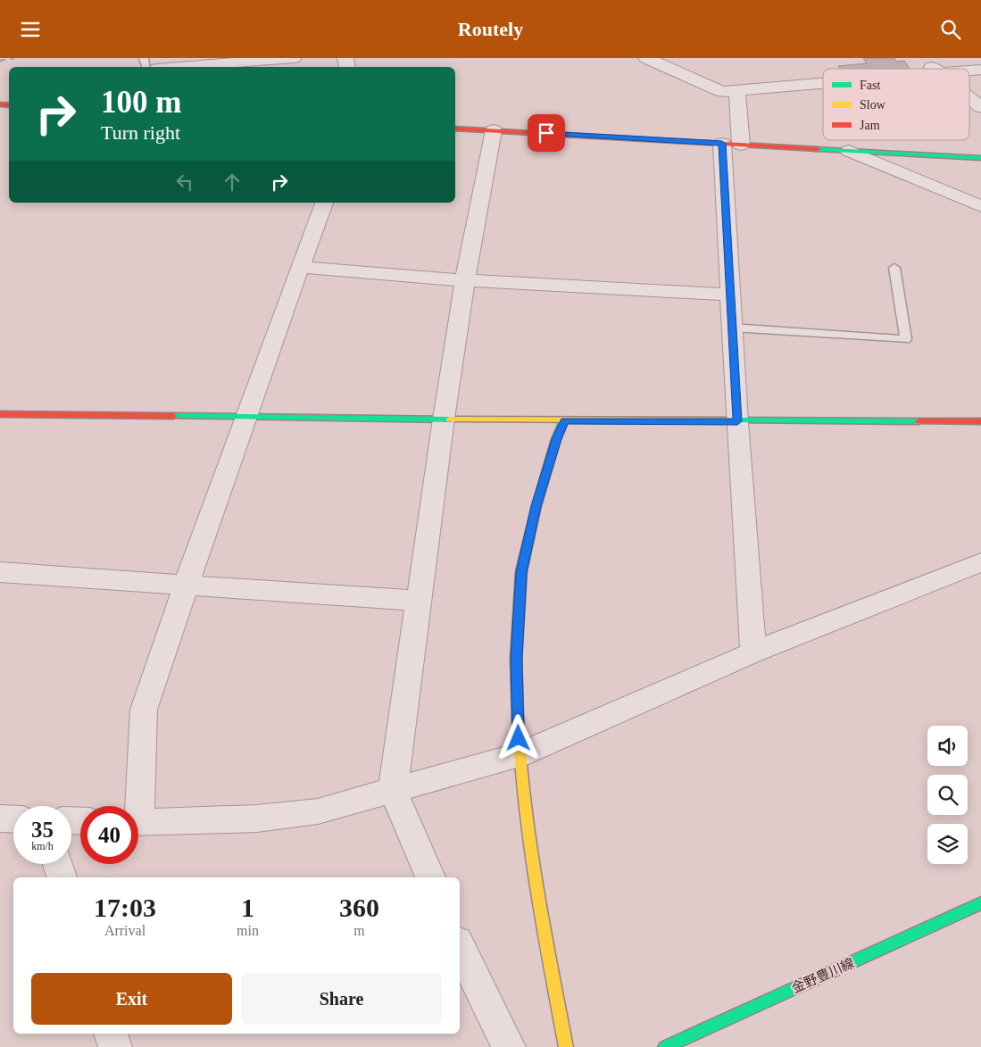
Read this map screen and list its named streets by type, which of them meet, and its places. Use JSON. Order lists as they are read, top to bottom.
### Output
{
  "streets": {
    "street": ["金野豊川線"]
  },
  "legend": ["Fast", "Slow", "Jam"],
  "page": {
    "header": "Routely",
    "turn": ["100 m", "Turn right"],
    "speed": "35 km/h",
    "limit": "40",
    "eta": [
      "17:03",
      "Arrival",
      "1",
      "min",
      "360",
      "m"
    ],
    "buttons": ["Exit", "Share"]
  }
}
